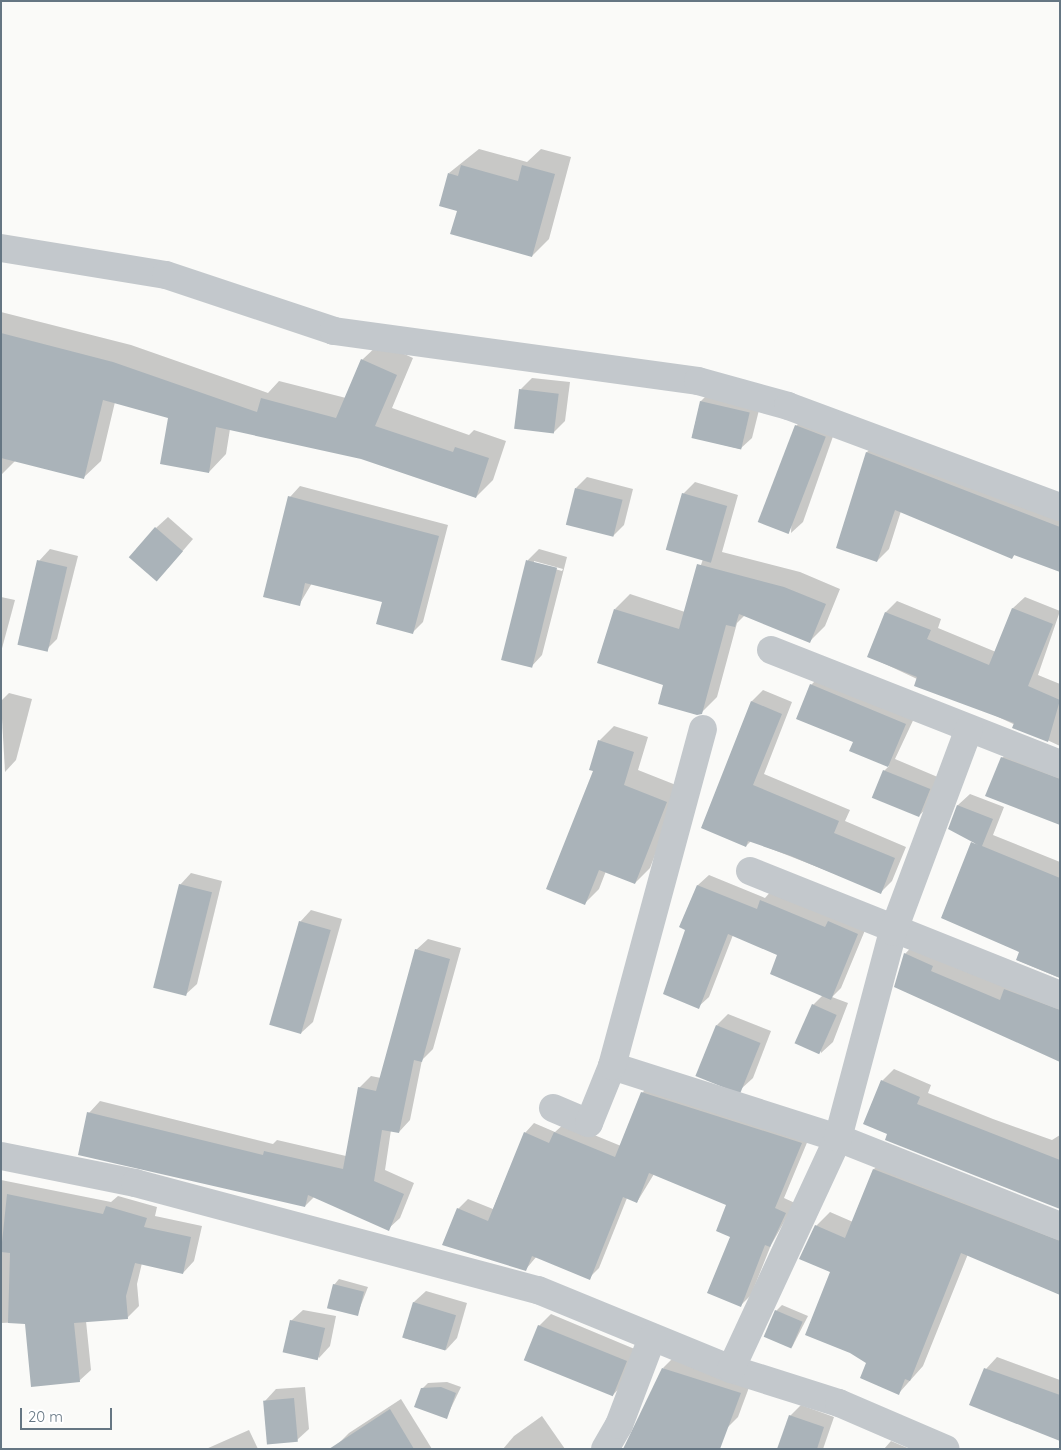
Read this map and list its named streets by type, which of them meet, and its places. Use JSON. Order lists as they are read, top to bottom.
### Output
{
  "scale_bar": "20 m"
}
